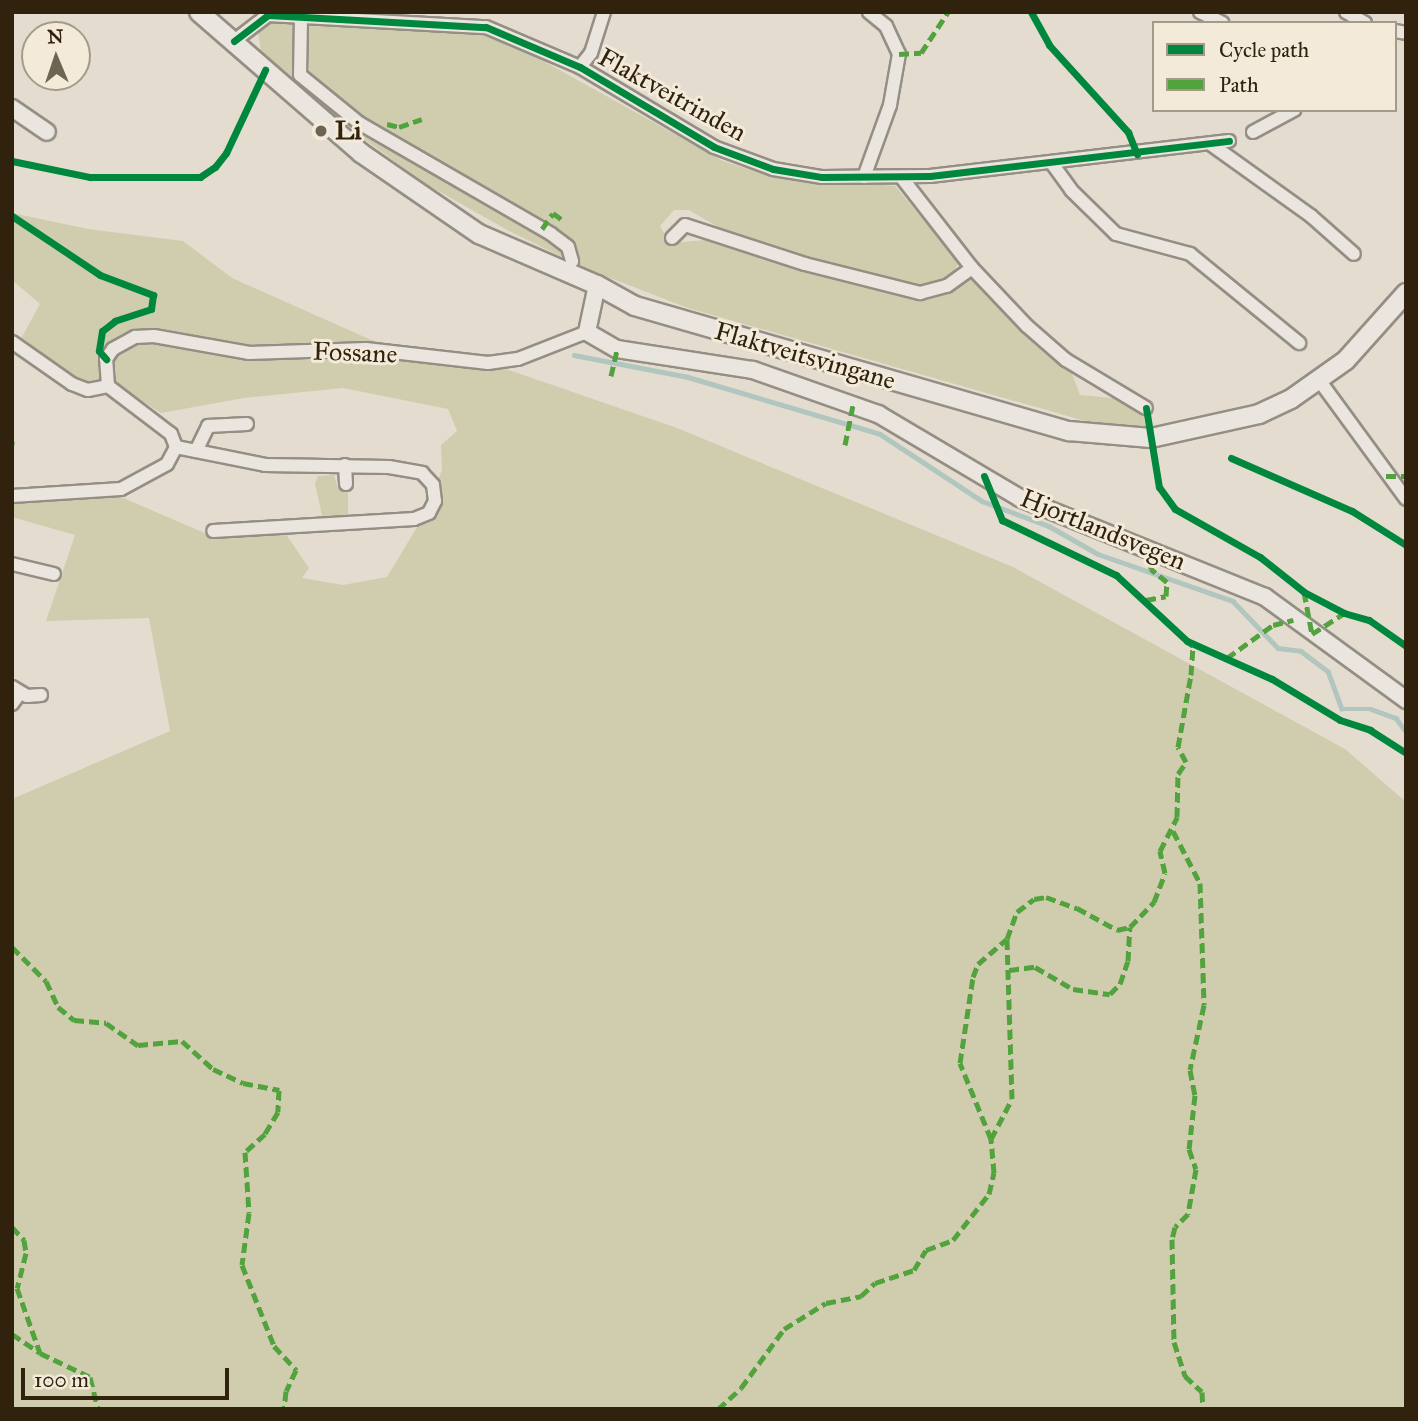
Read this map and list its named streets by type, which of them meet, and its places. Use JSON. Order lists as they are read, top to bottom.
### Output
{
  "streets": {
    "main road": ["Flaktveitsvingane"],
    "street": ["Flaktveitrinden", "Fossane", "Hjortlandsvegen"]
  },
  "crossings": [
    ["Flaktveitrinden", "Flaktveitsvingane"],
    ["Fossane", "Hjortlandsvegen"]
  ],
  "places": ["Li"],
  "legend": ["Cycle path", "Path"],
  "scale_bar": "100 m",
  "north": "top"
}
